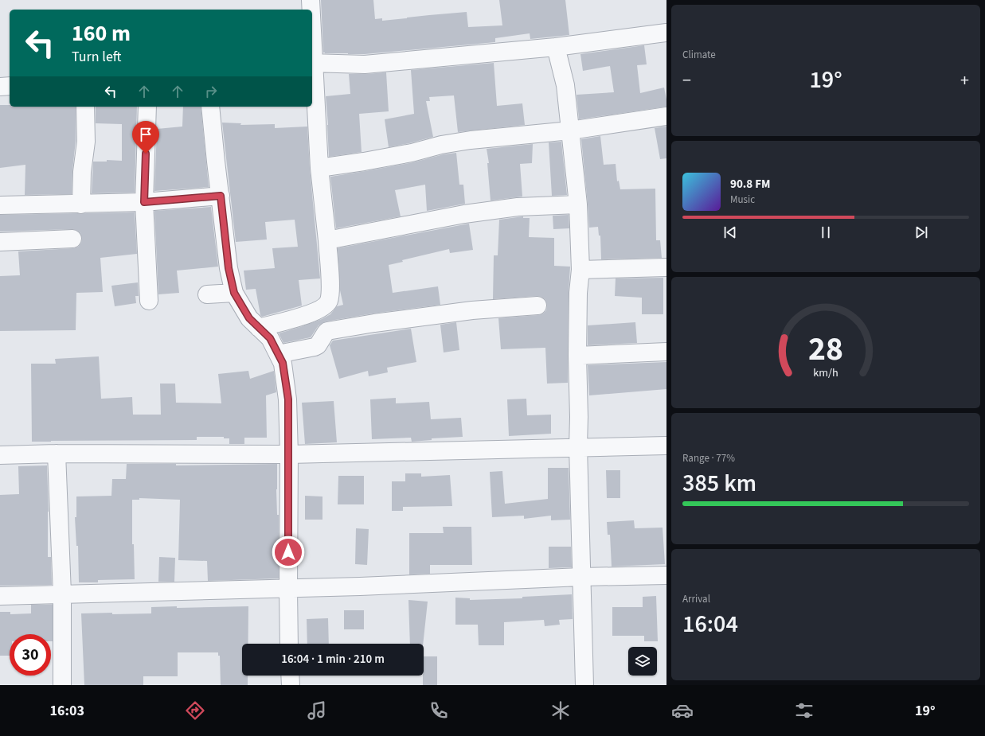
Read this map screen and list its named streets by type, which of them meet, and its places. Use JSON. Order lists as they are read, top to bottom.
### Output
{
  "page": {
    "tile": [
      "Climate",
      ["Range · 77%", "385 km"],
      ["Arrival", "16:04"]
    ],
    "turn": ["160 m", "Turn left"],
    "heat": ["−", "19°", "+"],
    "song": ["90.8 FM", "Music"],
    "limit": "30",
    "trip": "16:04 · 1 min · 210 m",
    "tabs": ["16:03", "19°"],
    "gauge": ["28", "km/h"]
  }
}
